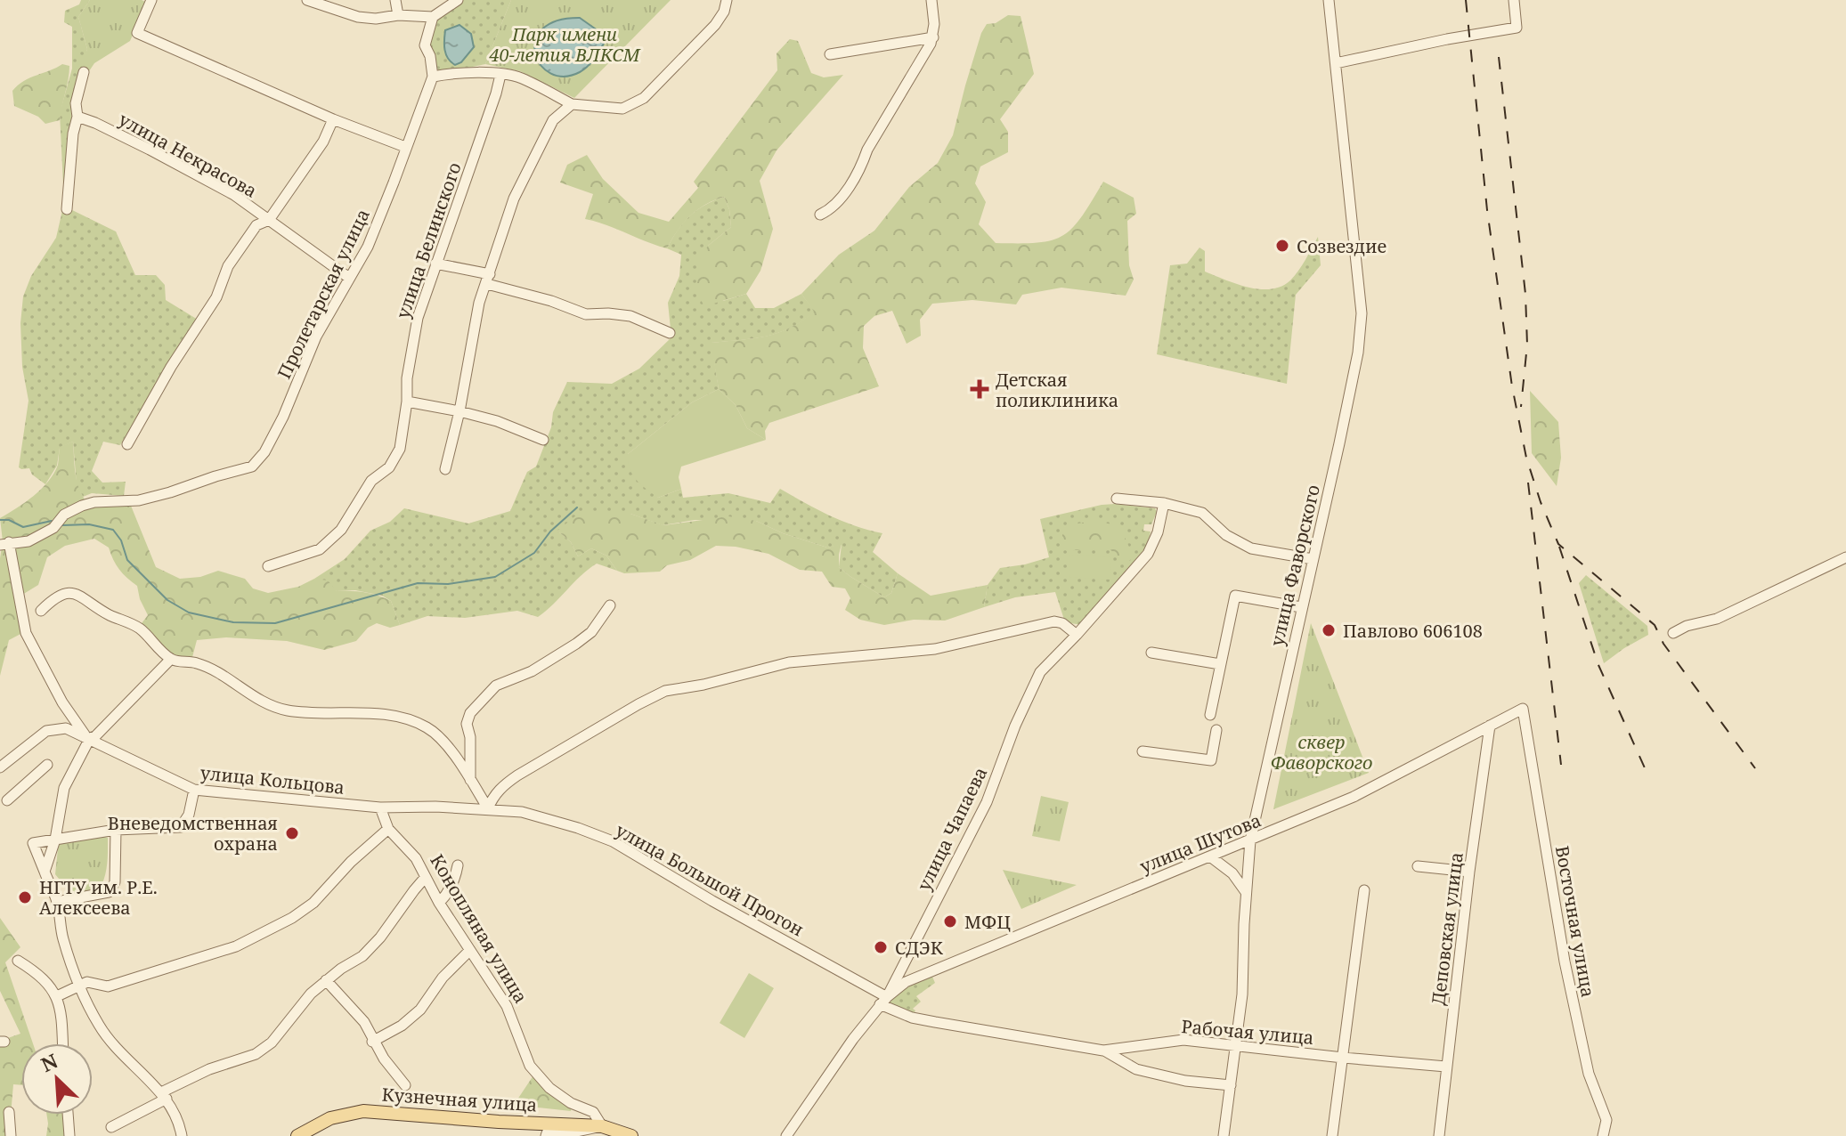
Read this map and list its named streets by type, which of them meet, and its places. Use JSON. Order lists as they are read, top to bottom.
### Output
{
  "streets": {
    "main road": ["Кузнечная улица"],
    "street": [
      "улица Некрасова",
      "улица Белинского",
      "Пролетарская улица",
      "улица Фаворского",
      "улица Кольцова",
      "улица Чапаева",
      "улица Шутова",
      "улица Большой Прогон",
      "Восточная улица",
      "Конопляная улица",
      "Деповская улица",
      "Рабочая улица"
    ]
  },
  "crossings": [
    ["улица Некрасова", "Пролетарская улица"],
    ["Пролетарская улица", "улица Кольцова"],
    ["улица Фаворского", "улица Шутова"],
    ["улица Фаворского", "Рабочая улица"],
    ["улица Кольцова", "улица Большой Прогон"],
    ["улица Кольцова", "Конопляная улица"],
    ["улица Чапаева", "улица Шутова"],
    ["улица Чапаева", "улица Большой Прогон"],
    ["улица Чапаева", "Рабочая улица"],
    ["улица Шутова", "улица Большой Прогон"],
    ["улица Шутова", "Восточная улица"],
    ["улица Шутова", "Деповская улица"],
    ["улица Шутова", "Рабочая улица"],
    ["улица Большой Прогон", "Рабочая улица"],
    ["Конопляная улица", "Кузнечная улица"],
    ["Деповская улица", "Рабочая улица"]
  ],
  "parks": ["Парк имени 40-летия ВЛКСМ", "сквер Фаворского"],
  "places": {
    "other": [
      "Созвездие",
      "Павлово 606108",
      "Вневедомственная охрана",
      "НГТУ им. Р.Е. Алексеева",
      "МФЦ",
      "СДЭК"
    ],
    "health": ["Детская поликлиника"]
  },
  "north": "top left"
}
